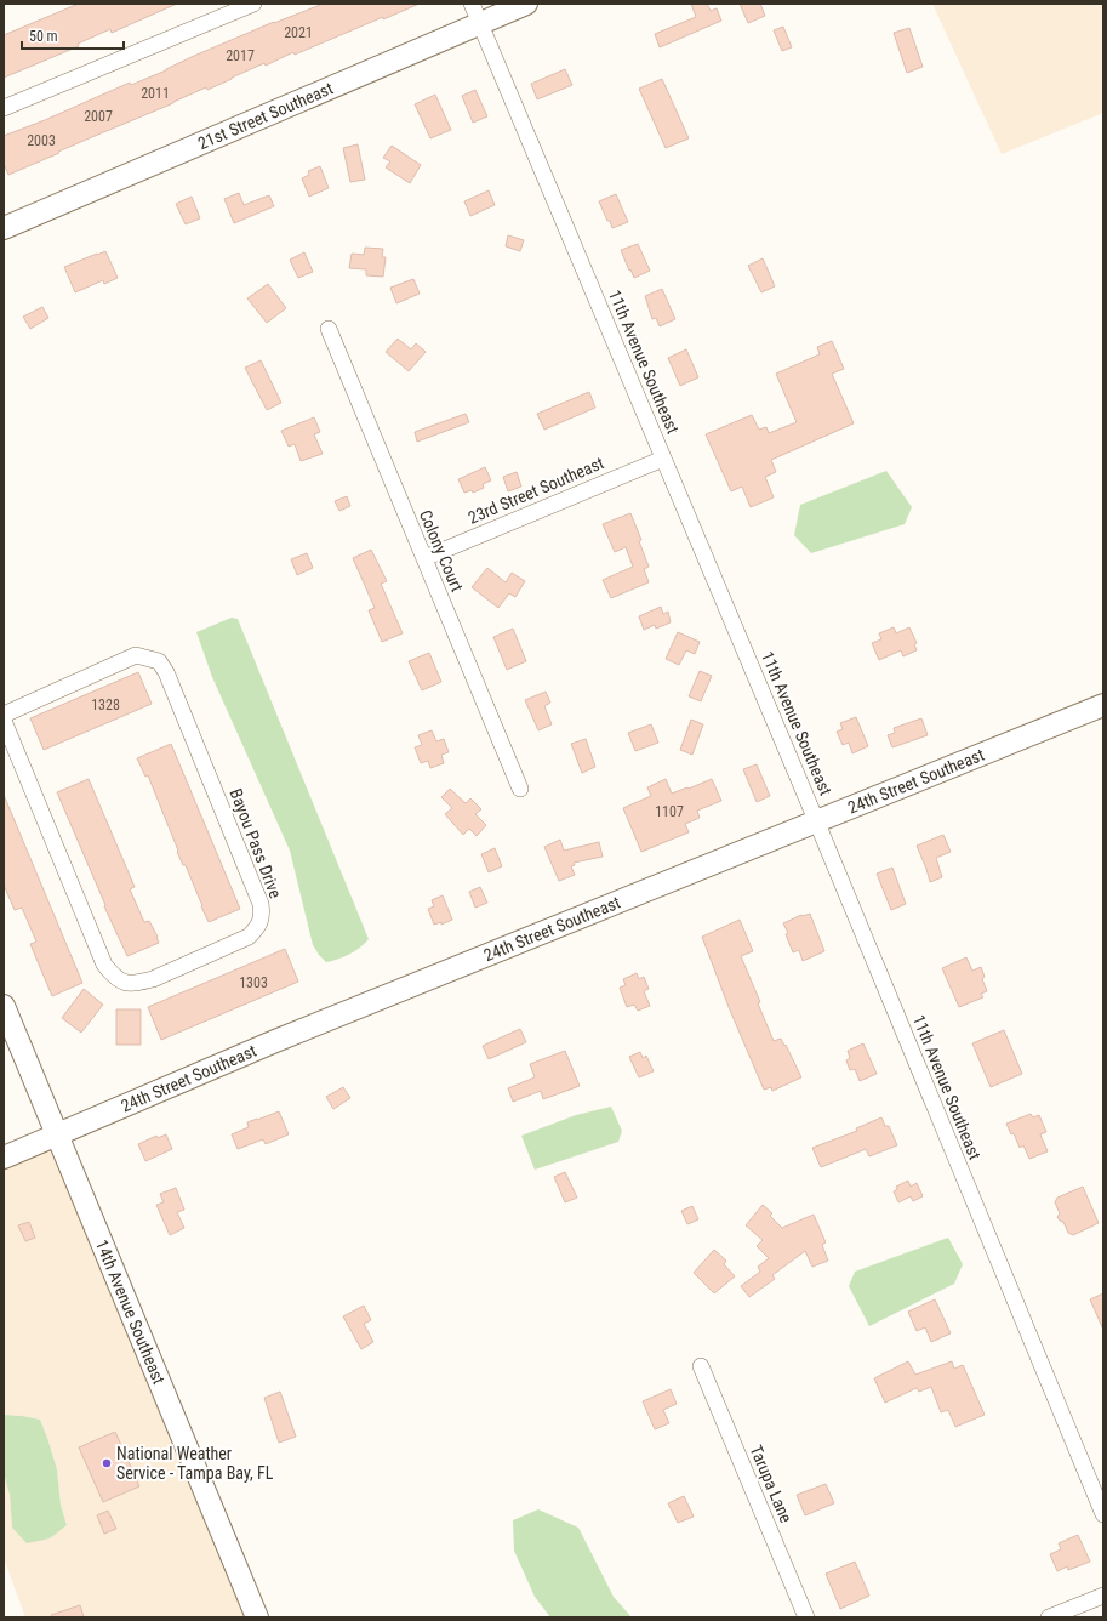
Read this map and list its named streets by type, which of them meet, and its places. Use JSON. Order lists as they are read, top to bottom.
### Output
{
  "streets": {
    "street": [
      "21st Street Southeast",
      "11th Avenue Southeast",
      "23rd Street Southeast",
      "Colony Court",
      "24th Street Southeast",
      "Bayou Pass Drive",
      "14th Avenue Southeast",
      "Tarupa Lane"
    ]
  },
  "crossings": [
    ["21st Street Southeast", "11th Avenue Southeast"],
    ["11th Avenue Southeast", "23rd Street Southeast"],
    ["11th Avenue Southeast", "24th Street Southeast"],
    ["23rd Street Southeast", "Colony Court"],
    ["24th Street Southeast", "14th Avenue Southeast"]
  ],
  "places": ["National Weather Service - Tampa Bay, FL"],
  "house_numbers": [
    "2021",
    "2017",
    "2011",
    "2007",
    "2003",
    "1328",
    "1107",
    "1303"
  ],
  "scale_bar": "50 m"
}
